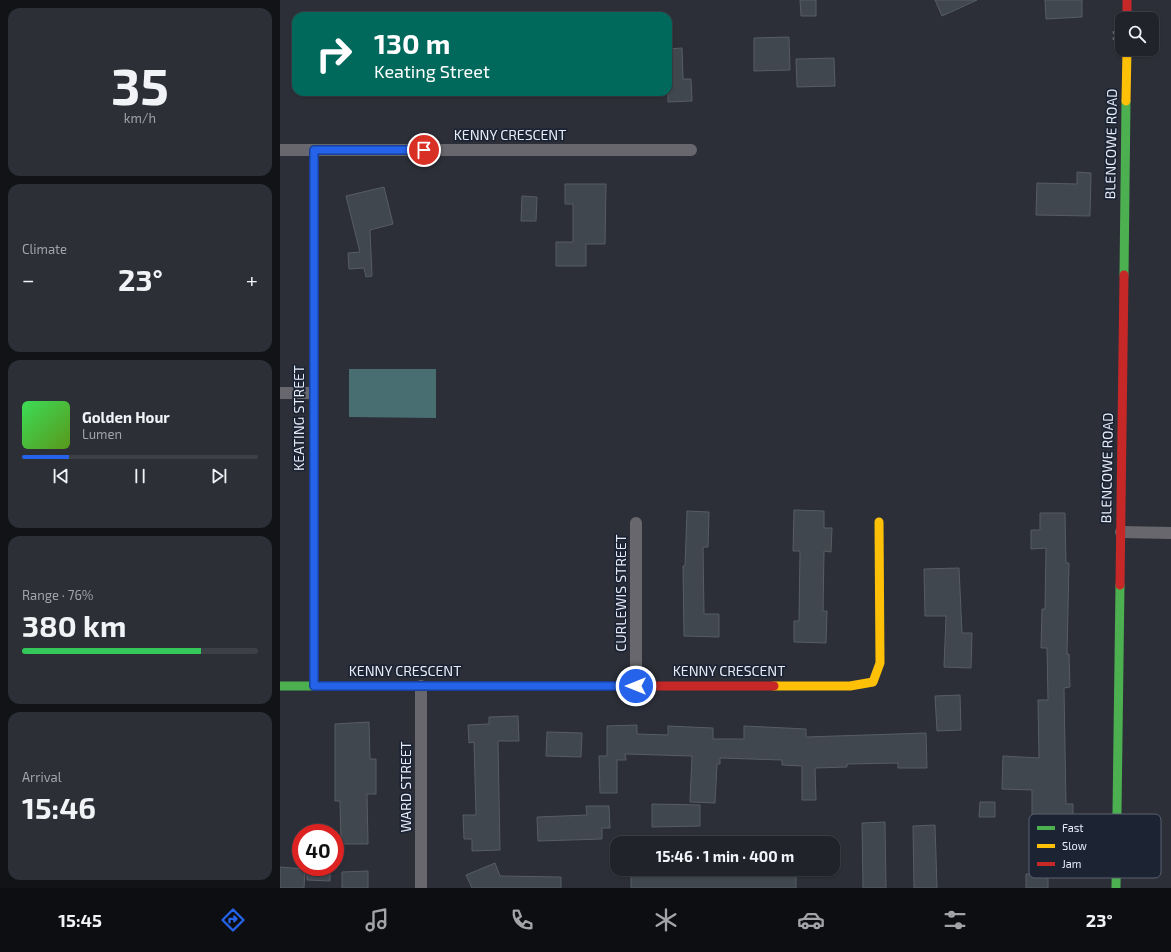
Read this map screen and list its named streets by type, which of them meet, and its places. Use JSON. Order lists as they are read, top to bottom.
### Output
{
  "streets": {
    "street": [
      "KENNY CRESCENT",
      "BLENCOWE ROAD",
      "KEATING STREET",
      "CURLEWIS STREET",
      "WARD STREET"
    ]
  },
  "crossings": [
    ["KENNY CRESCENT", "KEATING STREET"],
    ["KENNY CRESCENT", "CURLEWIS STREET"],
    ["KENNY CRESCENT", "WARD STREET"]
  ],
  "legend": ["Fast", "Slow", "Jam"],
  "page": {
    "tile": [
      ["35", "km/h"],
      "Climate",
      ["Range · 76%", "380 km"],
      ["Arrival", "15:46"]
    ],
    "turn": ["130 m", "Keating Street"],
    "heat": ["−", "23°", "+"],
    "song": ["Golden Hour", "Lumen"],
    "limit": "40",
    "trip": "15:46 · 1 min · 400 m",
    "tabs": ["15:45", "23°"]
  }
}
